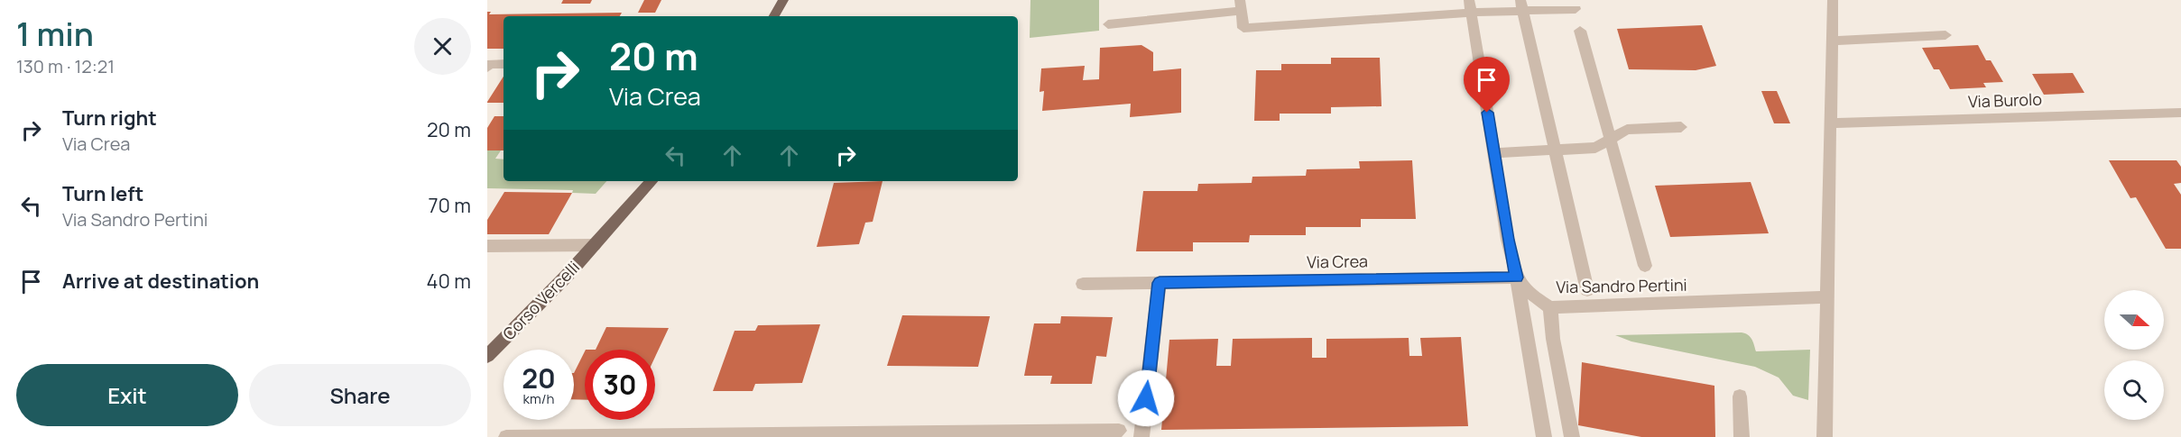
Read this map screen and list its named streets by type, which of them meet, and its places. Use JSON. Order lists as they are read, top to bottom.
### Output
{
  "streets": {
    "main road": ["Corso Vercelli"],
    "street": ["Via Burolo", "Via Crea", "Via Sandro Pertini"]
  },
  "crossings": [
    ["Via Crea", "Via Sandro Pertini"]
  ],
  "north": "right",
  "page": {
    "heading": ["1 min", "130 m · 12:21"],
    "turn": ["20 m", "Via Crea"],
    "list": [
      {
        "name": "Turn right",
        "note": "Via Crea",
        "value": "20 m"
      },
      {
        "name": "Turn left",
        "note": "Via Sandro Pertini",
        "value": "70 m"
      },
      {
        "name": "Arrive at destination",
        "value": "40 m"
      }
    ],
    "speed": "20 km/h",
    "limit": "30",
    "buttons": ["Exit", "Share"]
  }
}
